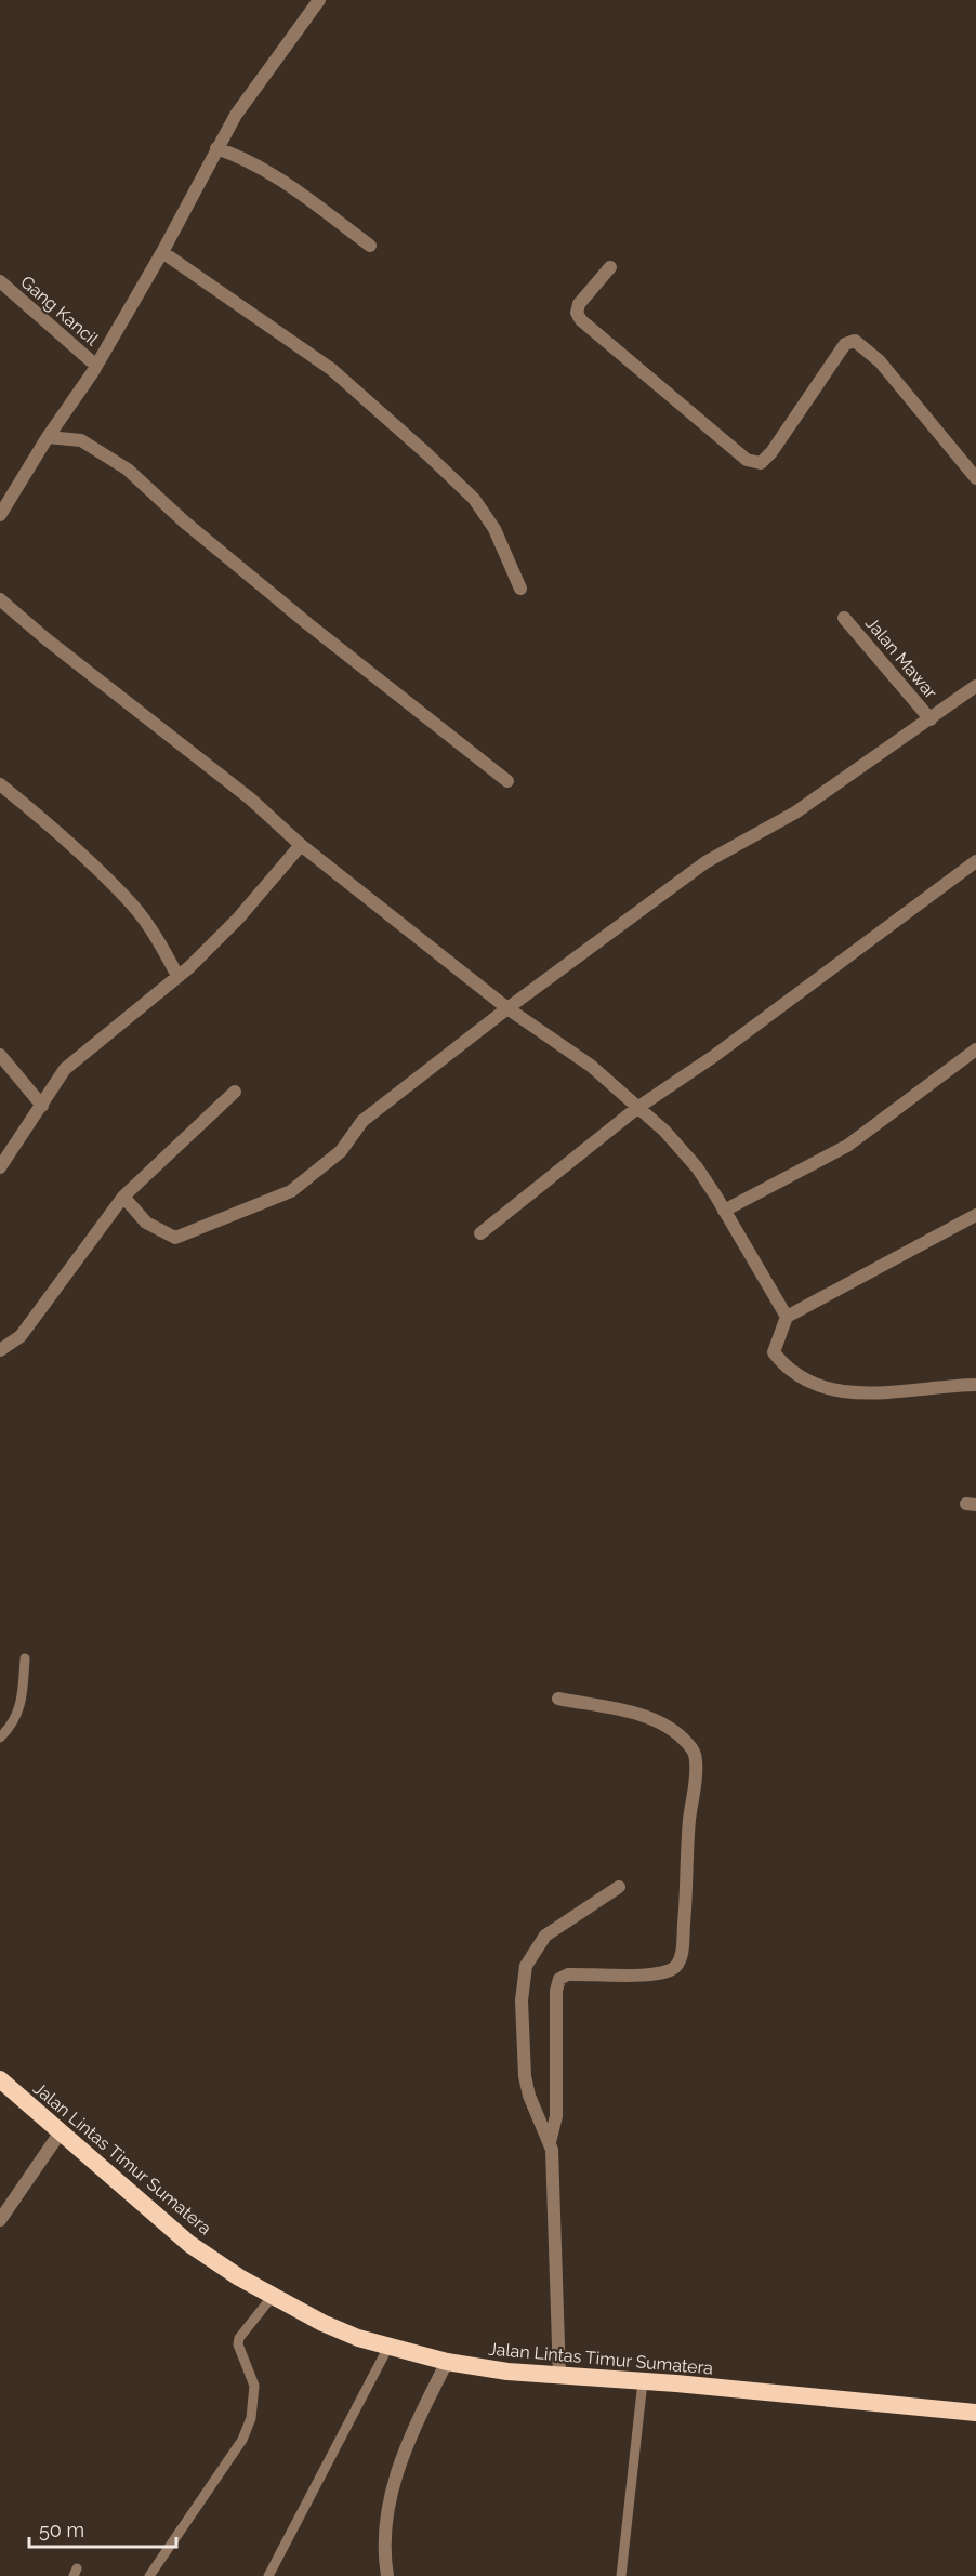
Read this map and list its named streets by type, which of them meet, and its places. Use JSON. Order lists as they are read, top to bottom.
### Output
{
  "streets": {
    "highway": ["Jalan Lintas Timur Sumatera"],
    "street": ["Gang Kancil", "Jalan Mawar"]
  },
  "scale_bar": "50 m"
}
